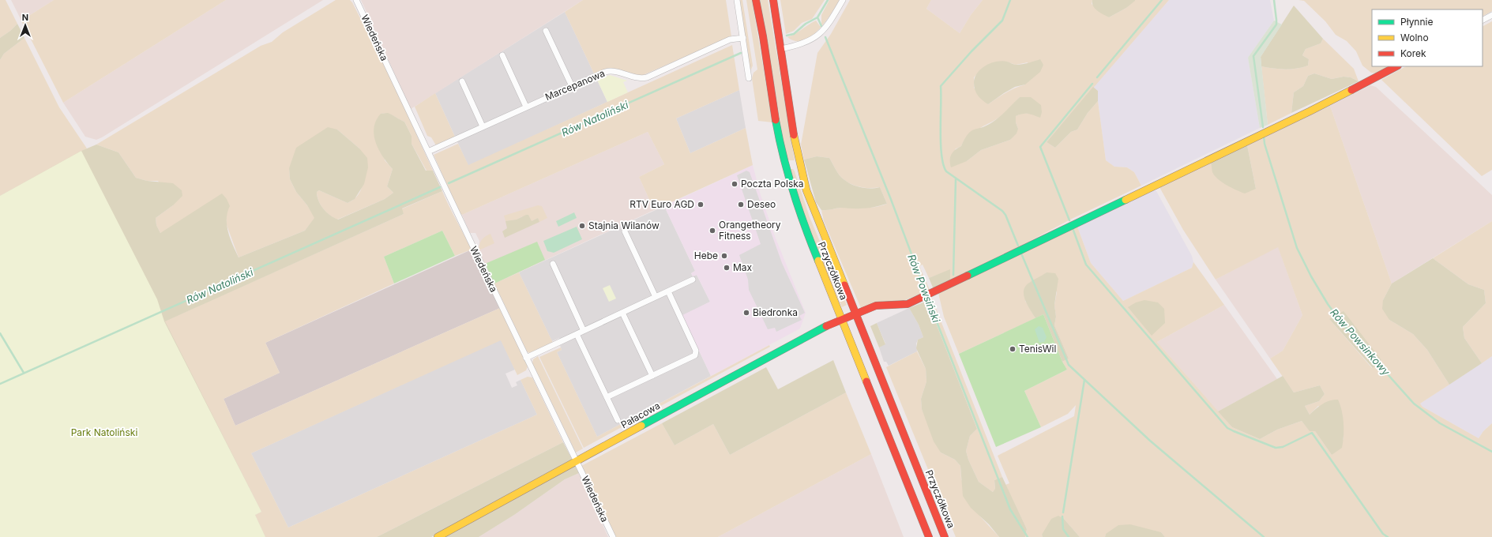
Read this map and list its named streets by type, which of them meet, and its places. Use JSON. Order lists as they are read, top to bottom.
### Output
{
  "streets": {
    "main road": ["Przyczółkowa", "Pałacowa"],
    "street": ["Wiedeńska", "Marcepanowa"]
  },
  "crossings": [
    ["Wiedeńska", "Marcepanowa"],
    ["Wiedeńska", "Pałacowa"],
    ["Przyczółkowa", "Pałacowa"]
  ],
  "water": ["Rów Natoliński", "Rów Powsiński", "Rów Powsinkowy"],
  "parks": ["Park Natoliński"],
  "places": [
    "Poczta Polska",
    "RTV Euro AGD",
    "Deseo",
    "Stajnia Wilanów",
    "Orangetheory Fitness",
    "Hebe",
    "Max",
    "Biedronka",
    "TenisWil"
  ],
  "legend": ["Płynnie", "Wolno", "Korek"],
  "north": "top"
}
